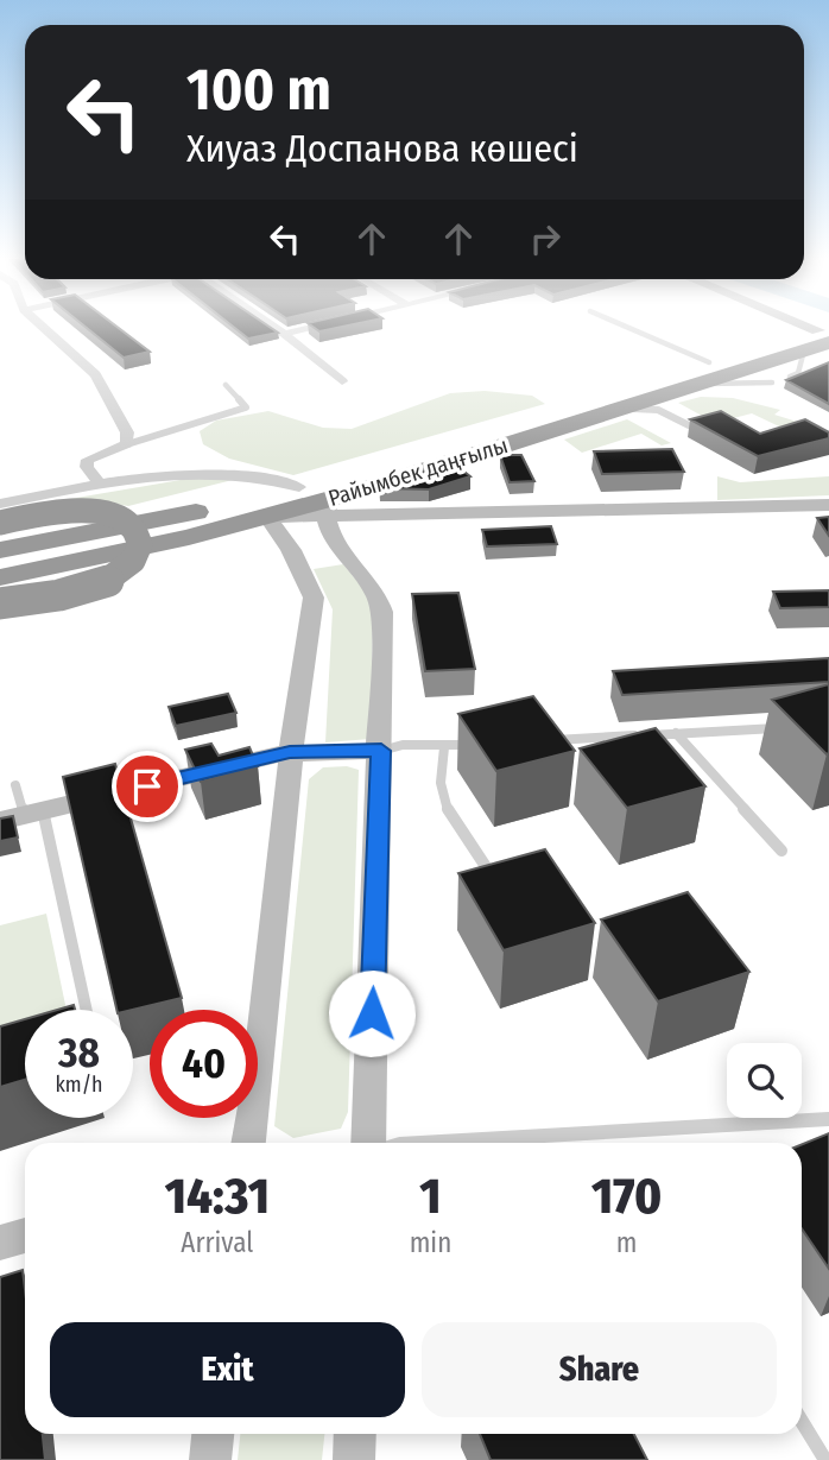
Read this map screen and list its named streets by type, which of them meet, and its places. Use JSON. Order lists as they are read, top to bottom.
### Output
{
  "streets": {
    "highway": ["Райымбек даңғылы"]
  },
  "page": {
    "turn": ["100 m", "Хиуаз Доспанова көшесі"],
    "speed": "38 km/h",
    "limit": "40",
    "eta": [
      "14:31",
      "Arrival",
      "1",
      "min",
      "170",
      "m"
    ],
    "buttons": ["Exit", "Share"]
  }
}
